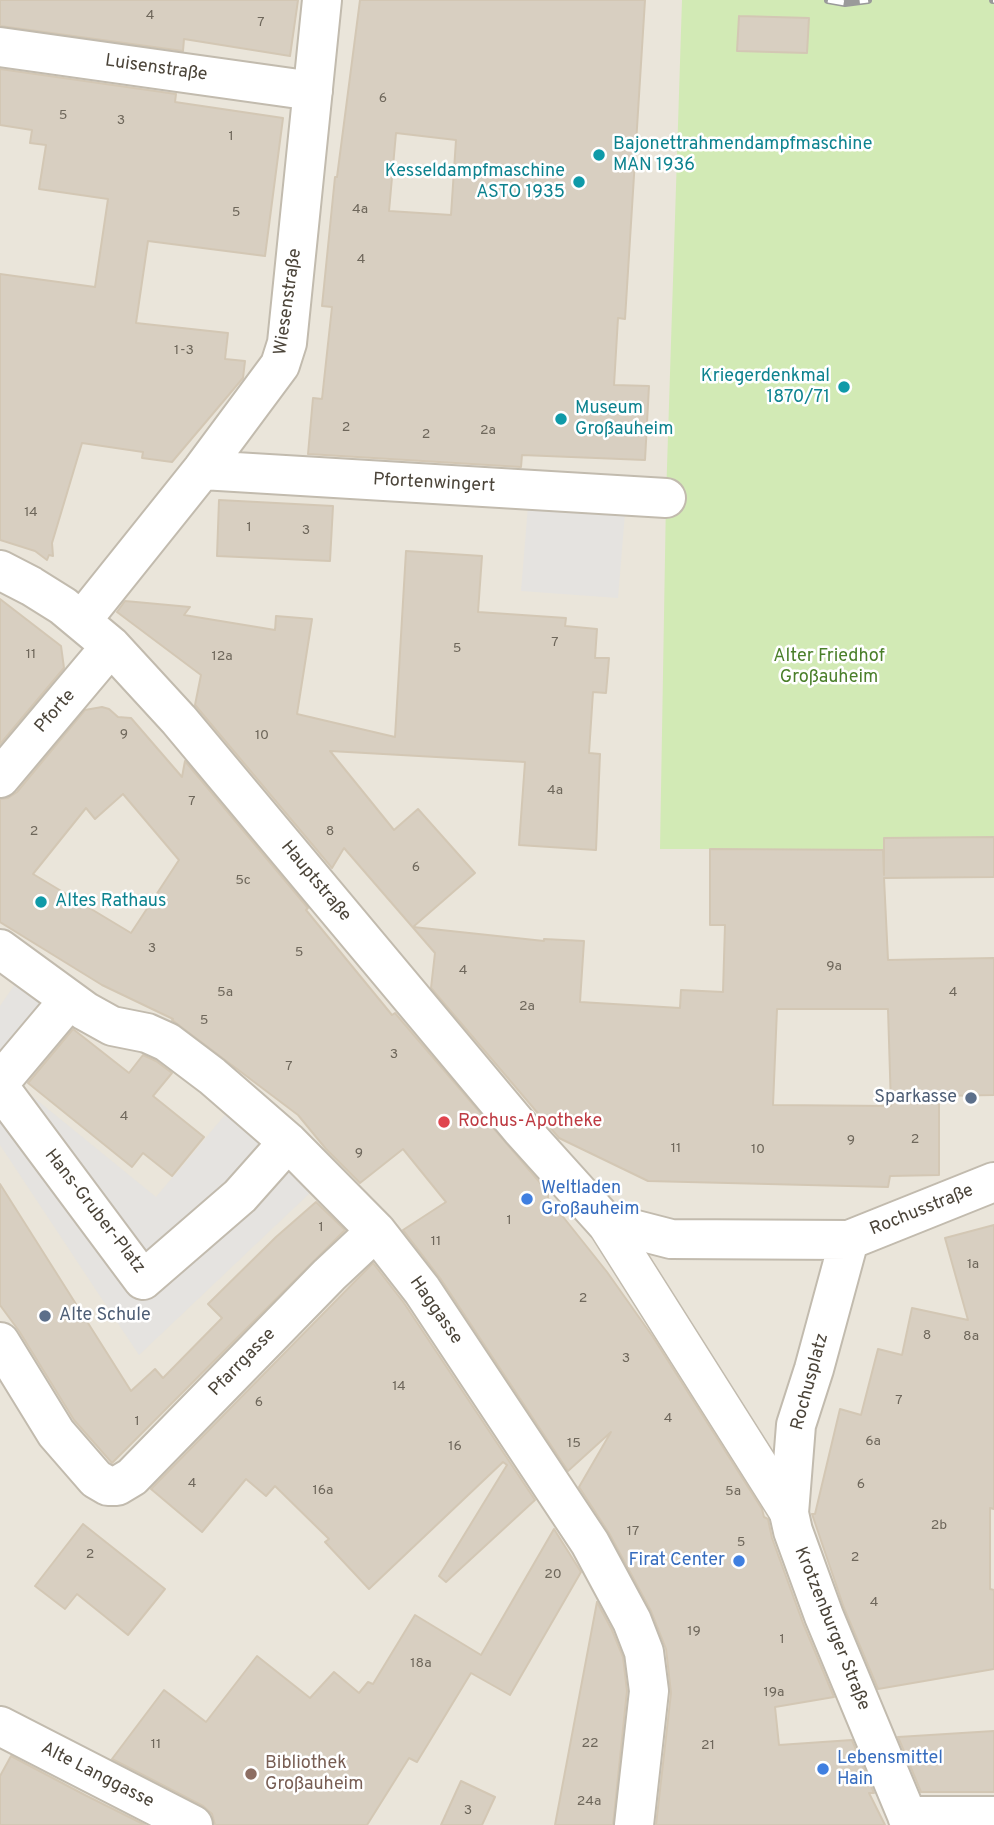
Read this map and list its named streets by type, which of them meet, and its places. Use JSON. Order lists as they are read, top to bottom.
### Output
{
  "streets": {
    "street": [
      "Luisenstraße",
      "Wiesenstraße",
      "Pfortenwingert",
      "Pforte",
      "Hauptstraße",
      "Rochusstraße",
      "Hans-Gruber-Platz",
      "Haggasse",
      "Pfarrgasse",
      "Rochusplatz",
      "Krotzenburger Straße",
      "Alte Langgasse"
    ]
  },
  "crossings": [
    ["Luisenstraße", "Wiesenstraße"],
    ["Wiesenstraße", "Pfortenwingert"],
    ["Wiesenstraße", "Hauptstraße"],
    ["Pforte", "Hauptstraße"],
    ["Rochusstraße", "Rochusplatz"],
    ["Hans-Gruber-Platz", "Haggasse"],
    ["Haggasse", "Pfarrgasse"],
    ["Rochusplatz", "Krotzenburger Straße"]
  ],
  "parks": ["Alter Friedhof Großauheim"],
  "places": [
    "Bajonettrahmendampfmaschine MAN 1936",
    "Kesseldampfmaschine ASTO 1935",
    "Kriegerdenkmal 1870/71",
    "Museum Großauheim",
    "Altes Rathaus",
    "Sparkasse",
    "Rochus-Apotheke",
    "Weltladen Großauheim",
    "Alte Schule",
    "Firat Center",
    "Lebensmittel Hain",
    "Bibliothek Großauheim"
  ],
  "house_numbers": [
    "4",
    "7",
    "6",
    "5",
    "3",
    "1",
    "4a",
    "5",
    "4",
    "1-3",
    "2",
    "2a",
    "2",
    "14",
    "1",
    "3",
    "7",
    "5",
    "11",
    "12a",
    "9",
    "10",
    "4a",
    "7",
    "2",
    "8",
    "6",
    "5c",
    "3",
    "5",
    "9a",
    "4",
    "5a",
    "4",
    "2a",
    "5",
    "3",
    "7",
    "4",
    "2",
    "9",
    "11",
    "10",
    "9",
    "1",
    "1",
    "11",
    "1a",
    "2",
    "8",
    "8a",
    "3",
    "14",
    "7",
    "6",
    "4",
    "1",
    "6a",
    "15",
    "16",
    "4",
    "6",
    "16a",
    "5a",
    "2b",
    "17",
    "5",
    "2",
    "2",
    "20",
    "4",
    "19",
    "1",
    "18a",
    "19a",
    "22",
    "11",
    "21",
    "24a",
    "3"
  ]
}
